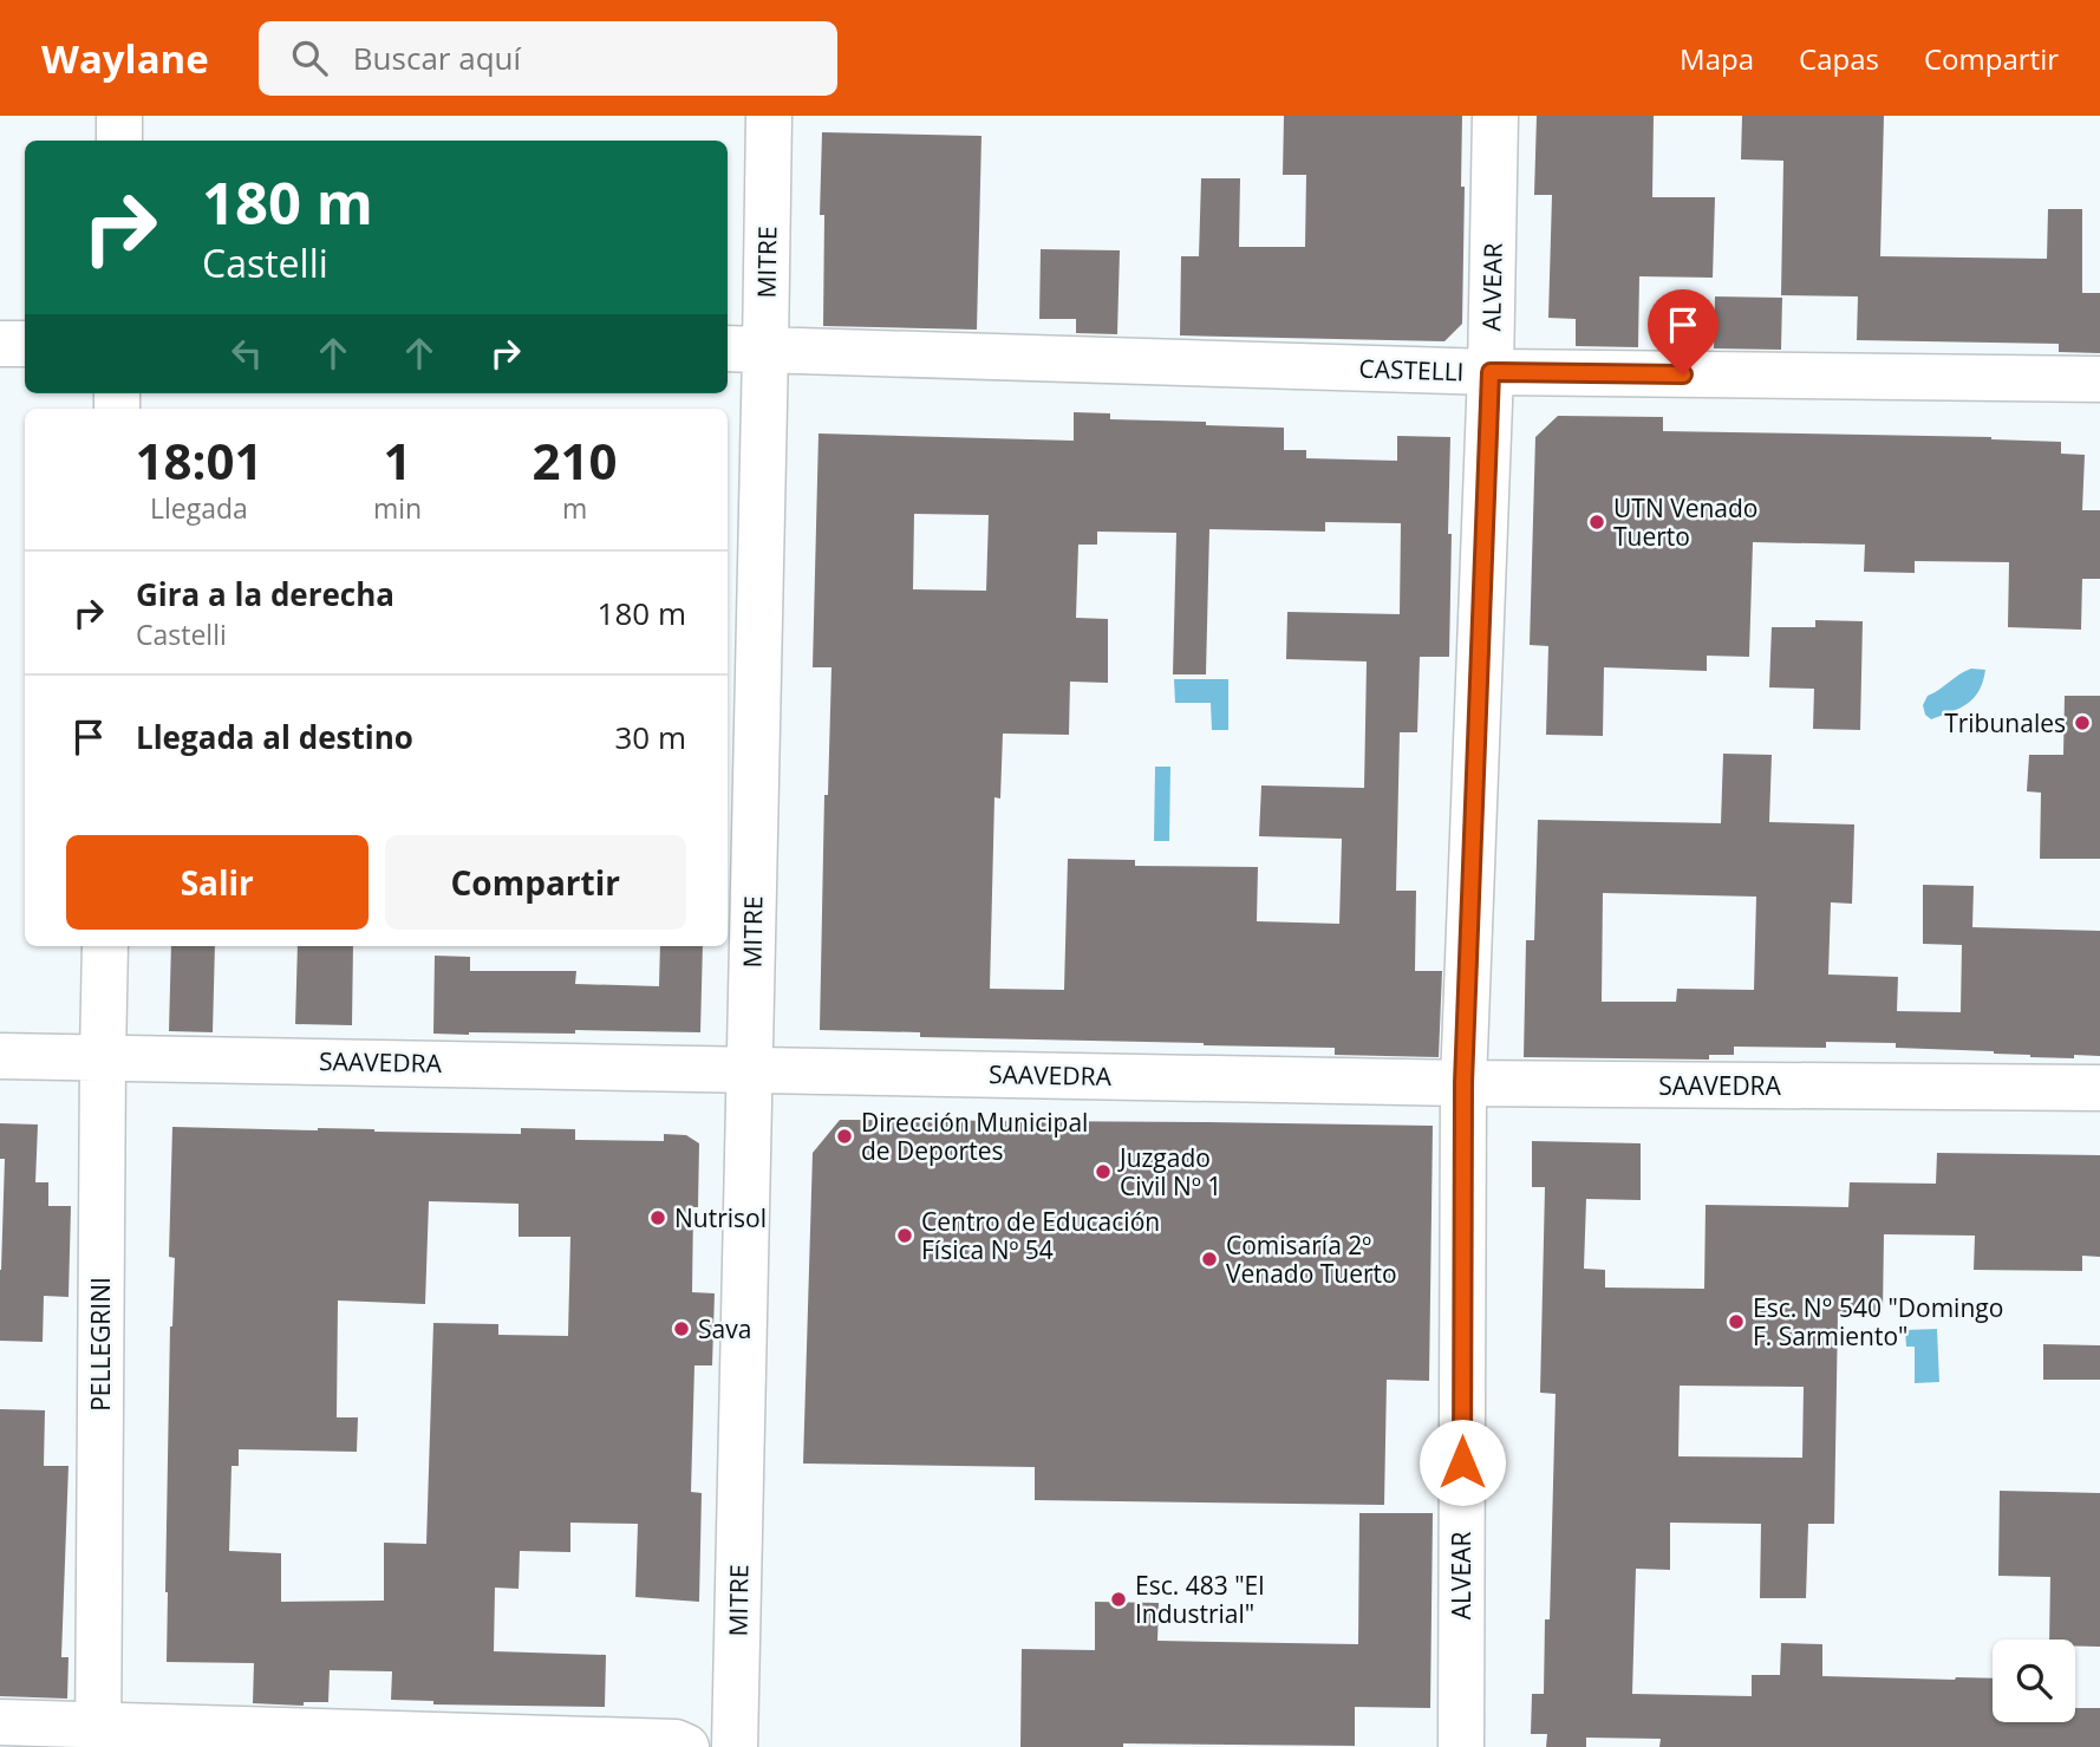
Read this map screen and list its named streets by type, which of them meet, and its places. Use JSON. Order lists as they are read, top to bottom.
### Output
{
  "streets": {
    "street": [
      "MITRE",
      "ALVEAR",
      "CASTELLI",
      "SAAVEDRA",
      "PELLEGRINI"
    ]
  },
  "crossings": [
    ["MITRE", "CASTELLI"],
    ["MITRE", "SAAVEDRA"],
    ["ALVEAR", "CASTELLI"],
    ["ALVEAR", "SAAVEDRA"],
    ["SAAVEDRA", "PELLEGRINI"]
  ],
  "places": [
    "UTN Venado Tuerto",
    "Tribunales",
    "Dirección Municipal de Deportes",
    "Juzgado Civil Nº 1",
    "Nutrisol",
    "Centro de Educación Física Nº 54",
    "Comisaría 2º Venado Tuerto",
    "Esc. N° 540 \"Domingo F. Sarmiento\"",
    "Sava",
    "Esc. 483 \"El Industrial\""
  ],
  "page": {
    "header": "Waylane",
    "search": "Buscar aquí",
    "nav": ["Mapa", "Capas", "Compartir"],
    "turn": ["180 m", "Castelli"],
    "eta": [
      "18:01",
      "Llegada",
      "1",
      "min",
      "210",
      "m"
    ],
    "list": [
      {
        "name": "Gira a la derecha",
        "note": "Castelli",
        "value": "180 m"
      },
      {
        "name": "Llegada al destino",
        "value": "30 m"
      }
    ],
    "buttons": ["Salir", "Compartir"]
  }
}
